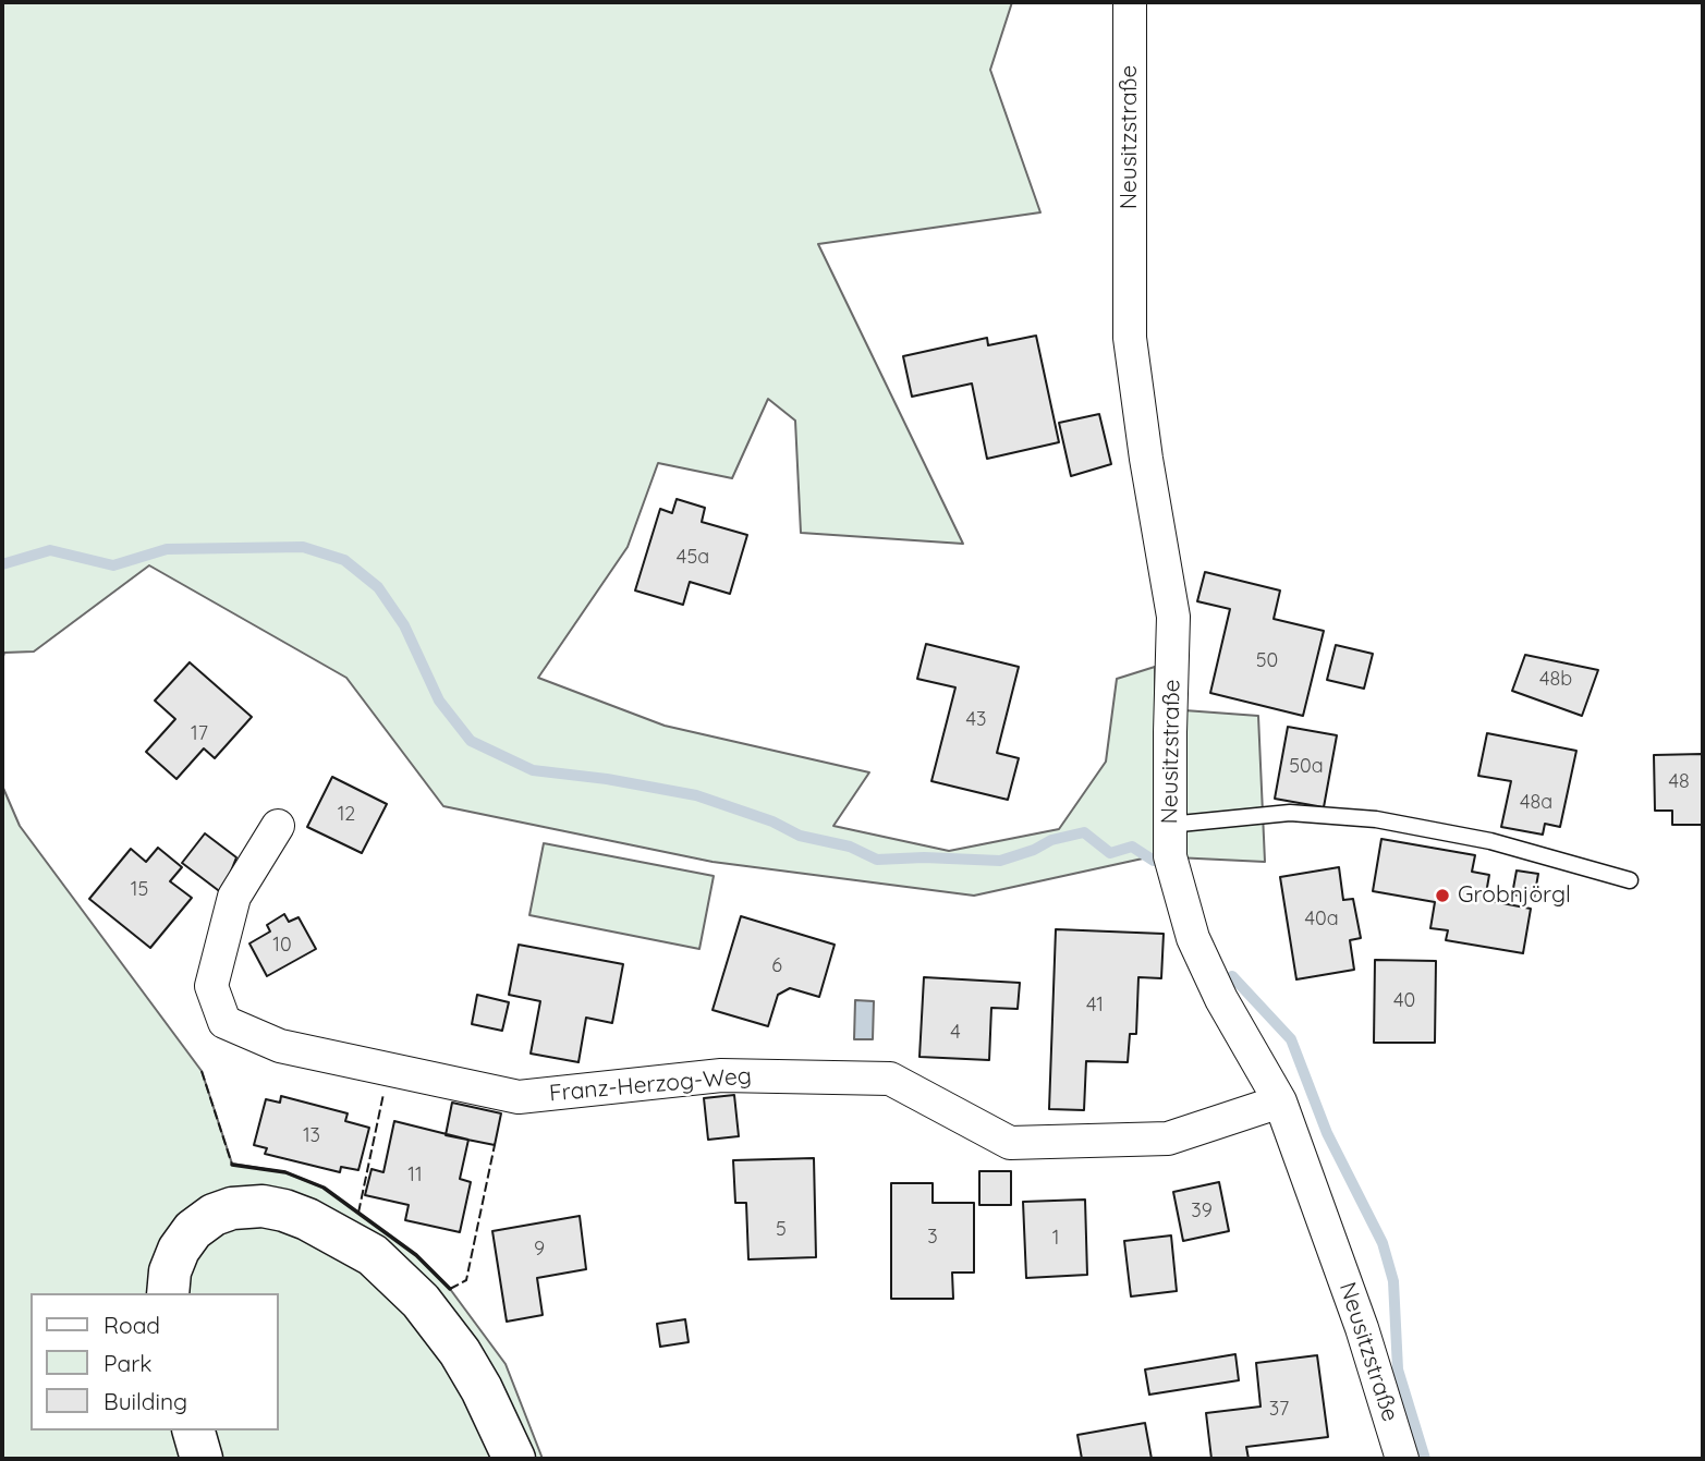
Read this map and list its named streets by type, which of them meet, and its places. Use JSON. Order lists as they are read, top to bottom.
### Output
{
  "streets": {
    "street": ["Neusitzstraße", "Franz-Herzog-Weg"]
  },
  "crossings": [
    ["Neusitzstraße", "Franz-Herzog-Weg"]
  ],
  "places": ["Grobnjörgl"],
  "house_numbers": [
    "45a",
    "50",
    "48b",
    "43",
    "17",
    "50a",
    "48",
    "48a",
    "12",
    "15",
    "40a",
    "10",
    "6",
    "40",
    "41",
    "4",
    "13",
    "11",
    "39",
    "5",
    "3",
    "1",
    "9",
    "37"
  ],
  "legend": ["Road", "Park", "Building"]
}
